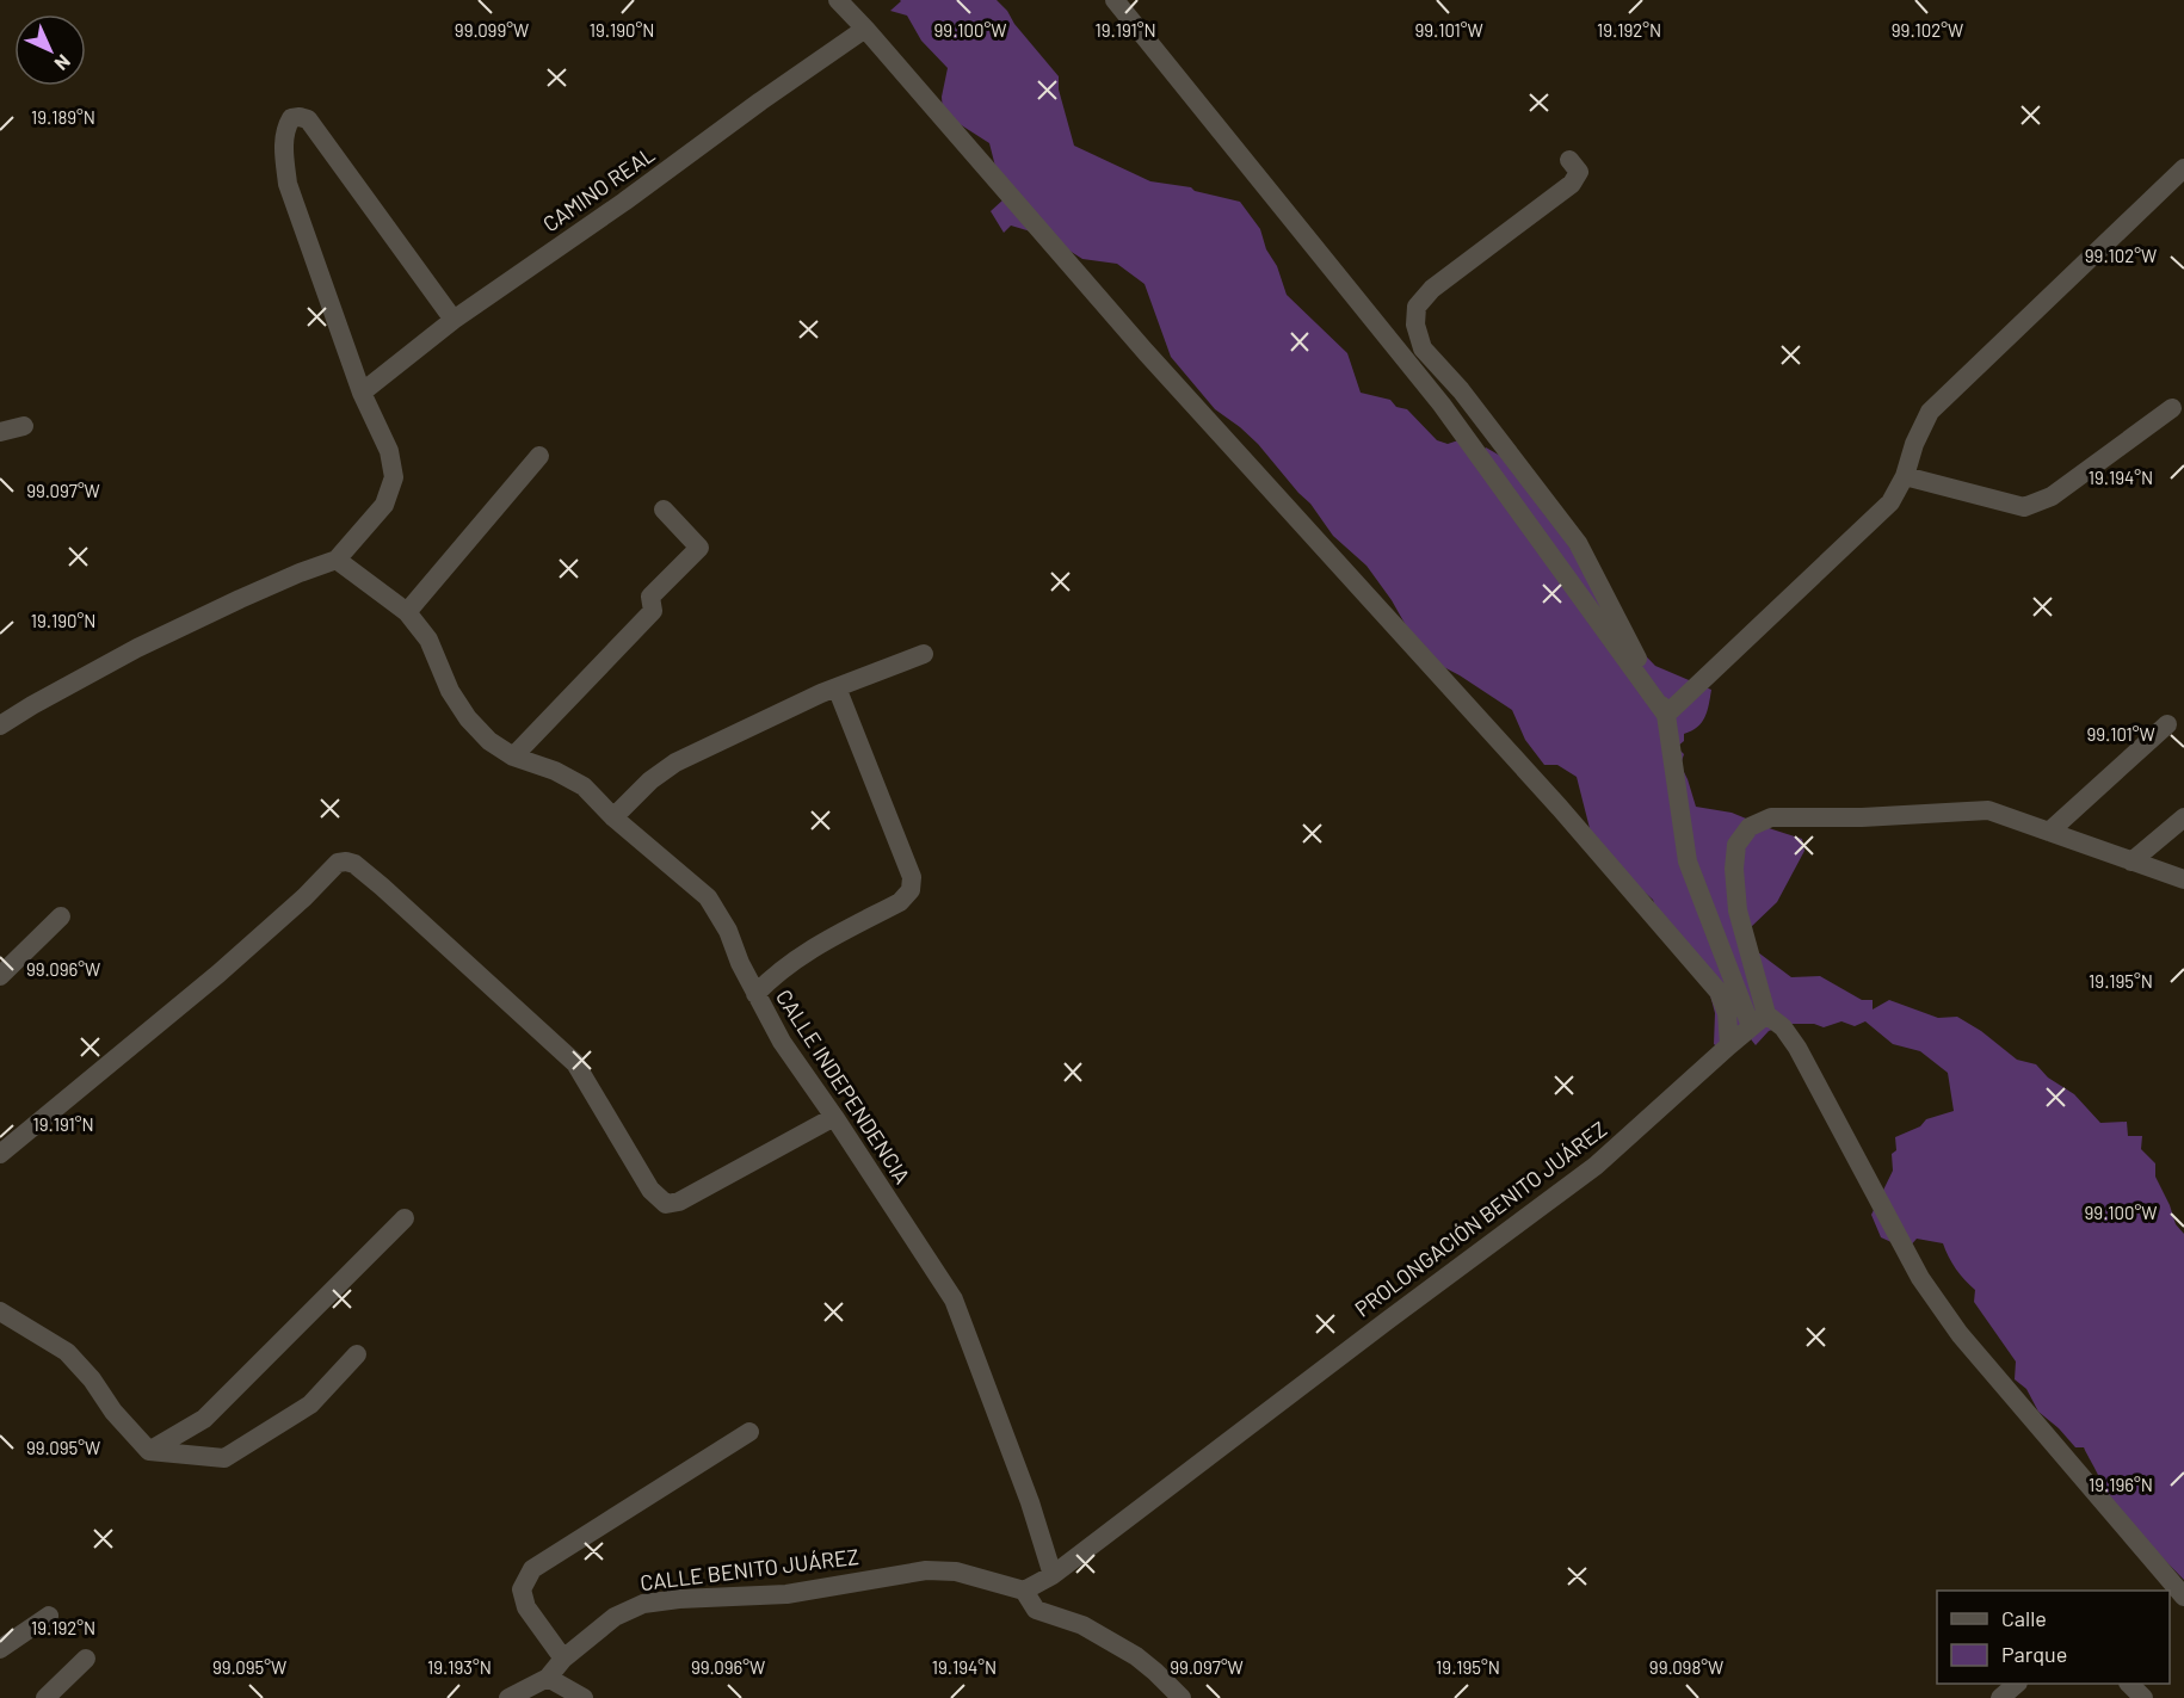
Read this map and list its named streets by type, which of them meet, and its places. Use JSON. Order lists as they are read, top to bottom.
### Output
{
  "streets": {
    "street": [
      "CAMINO REAL",
      "CALLE INDEPENDENCIA",
      "PROLONGACIÓN BENITO JUÁREZ",
      "CALLE BENITO JUÁREZ"
    ]
  },
  "crossings": [
    ["CALLE INDEPENDENCIA", "PROLONGACIÓN BENITO JUÁREZ"],
    ["PROLONGACIÓN BENITO JUÁREZ", "CALLE BENITO JUÁREZ"]
  ],
  "legend": ["Calle", "Parque"],
  "north": "bottom right",
  "coordinates": [
    "99.099°W",
    "19.190°N",
    "99.100°W",
    "19.191°N",
    "99.101°W",
    "19.192°N",
    "99.102°W",
    "19.189°N",
    "19.194°N",
    "99.097°W",
    "99.096°W",
    "19.195°N",
    "99.095°W",
    "19.196°N",
    "19.193°N",
    "99.098°W"
  ]
}
